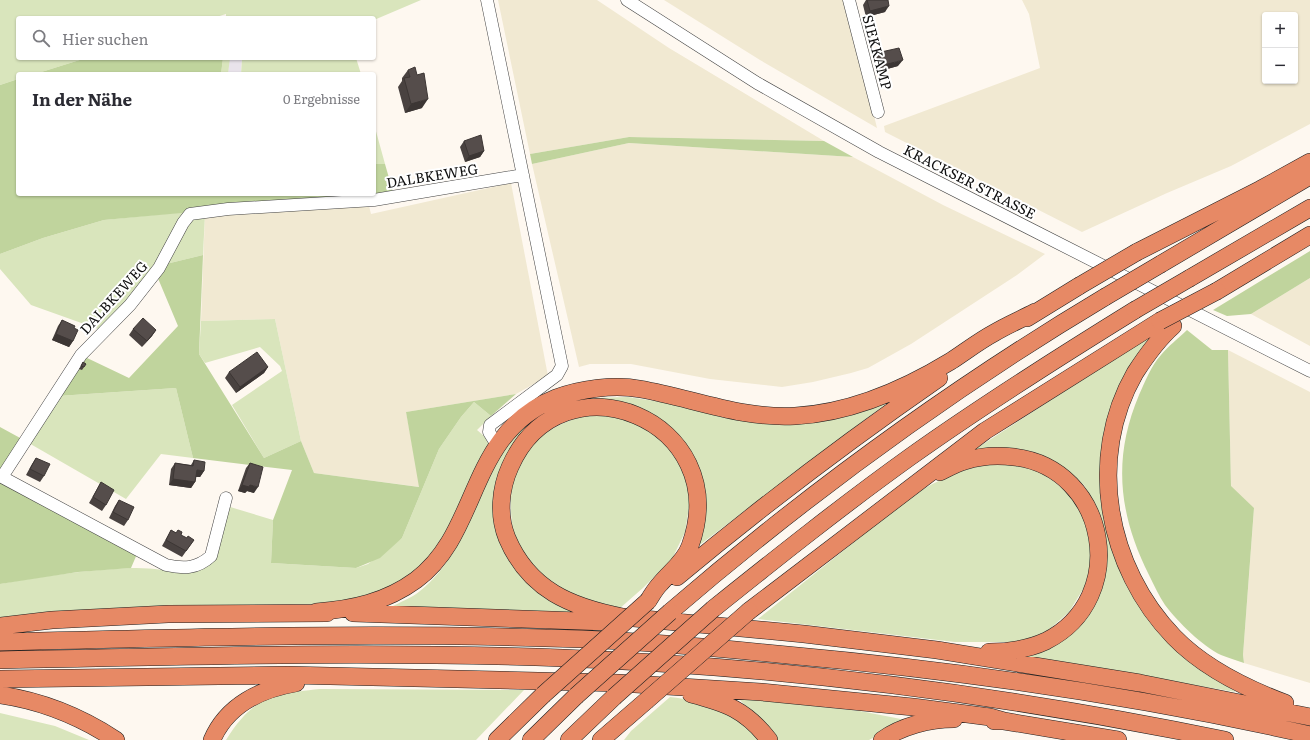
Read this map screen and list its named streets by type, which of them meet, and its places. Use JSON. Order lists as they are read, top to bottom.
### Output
{
  "streets": {
    "street": ["SIEKKAMP", "DALBKEWEG", "KRACKSER STRASSE"]
  },
  "page": {
    "map_buttons": ["+", "−"],
    "search": "Hier suchen",
    "heading": ["In der Nähe", "0 Ergebnisse"]
  }
}
